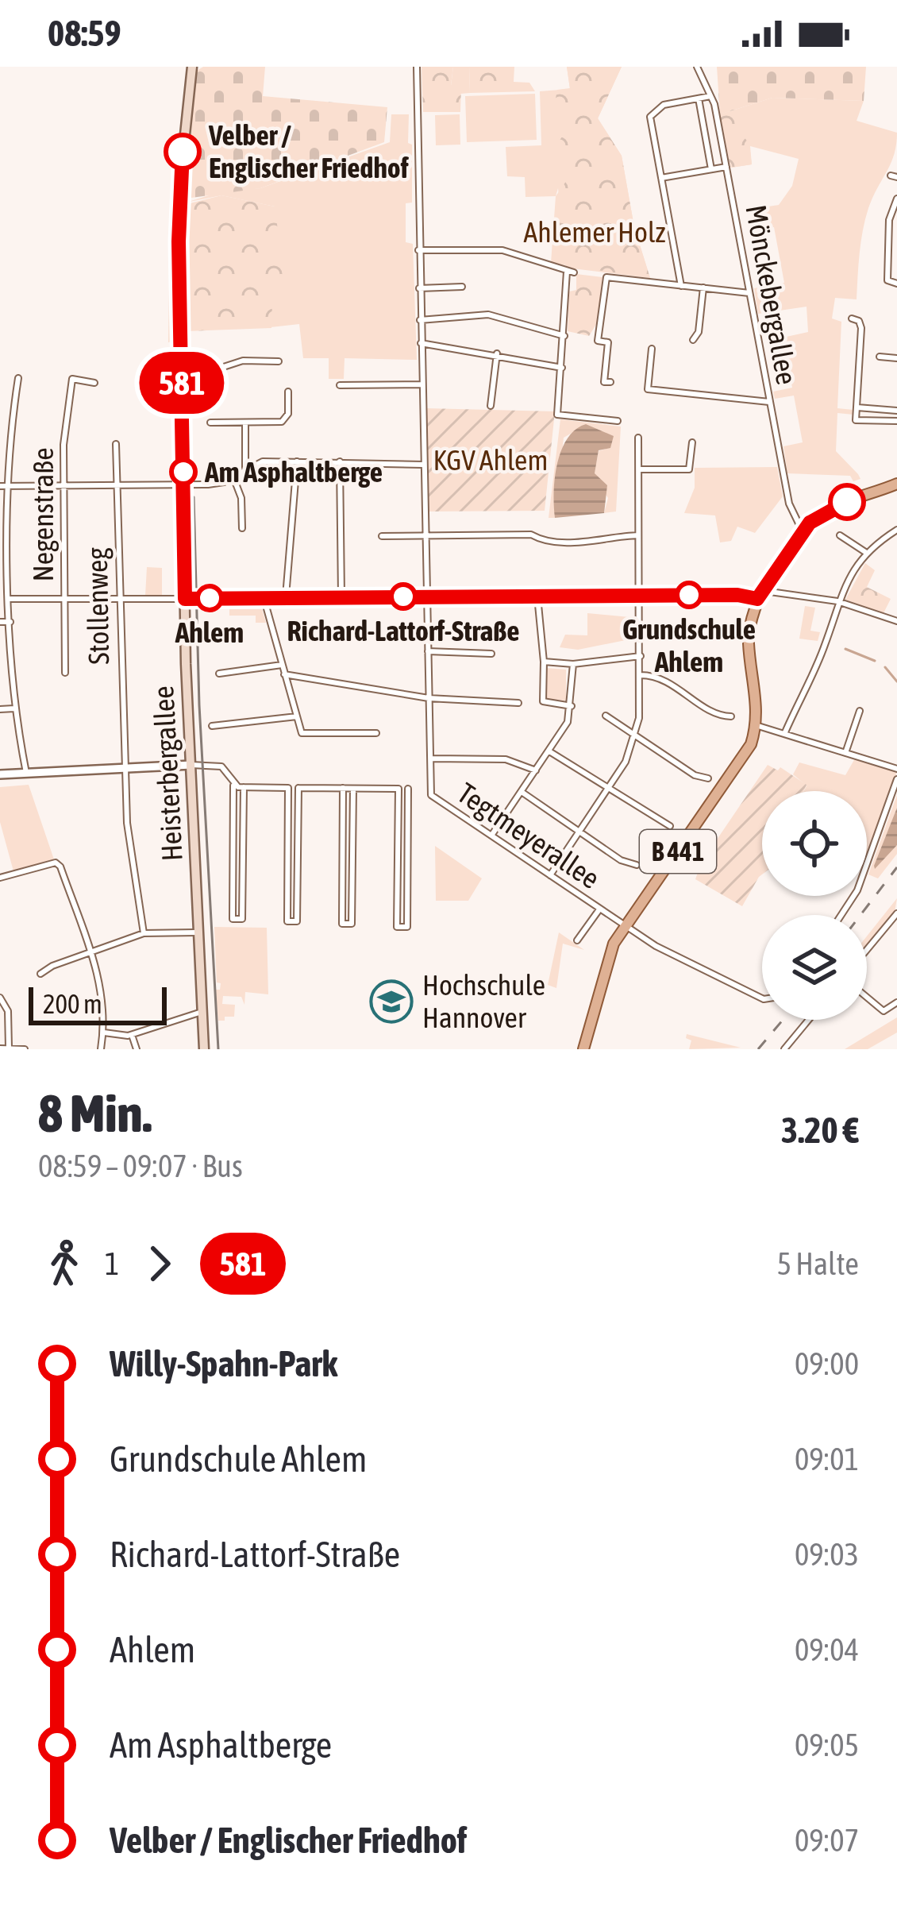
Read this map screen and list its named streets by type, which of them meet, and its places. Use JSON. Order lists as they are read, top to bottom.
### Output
{
  "streets": {
    "main road": ["Heisterbergallee", "B 441"],
    "street": [
      "Mönckebergallee",
      "Negenstraße",
      "Stollenweg",
      "Tegtmeyerallee"
    ]
  },
  "crossings": [
    ["Tegtmeyerallee", "B 441"]
  ],
  "parks": ["Ahlemer Holz", "KGV Ahlem"],
  "places": {
    "other": [
      "Velber / Englischer Friedhof",
      "Am Asphaltberge",
      "Grundschule Ahlem",
      "Richard-Lattorf-Straße",
      "Ahlem"
    ],
    "school or university": ["Hochschule Hannover"]
  },
  "lines": ["bus line 581"],
  "scale_bar": "200 m",
  "page": {
    "status": "08:59",
    "on_map": "581",
    "scale": "200 m",
    "heading": ["8 Min.", "08:59 – 09:07 · Bus", "3.20 €"],
    "legs": ["1", "581", "5 Halte"],
    "list": [
      {
        "name": "Willy-Spahn-Park",
        "value": "09:00"
      },
      {
        "name": "Grundschule Ahlem",
        "value": "09:01"
      },
      {
        "name": "Richard-Lattorf-Straße",
        "value": "09:03"
      },
      {
        "name": "Ahlem",
        "value": "09:04"
      },
      {
        "name": "Am Asphaltberge",
        "value": "09:05"
      },
      {
        "name": "Velber / Englischer Friedhof",
        "value": "09:07"
      }
    ]
  }
}
